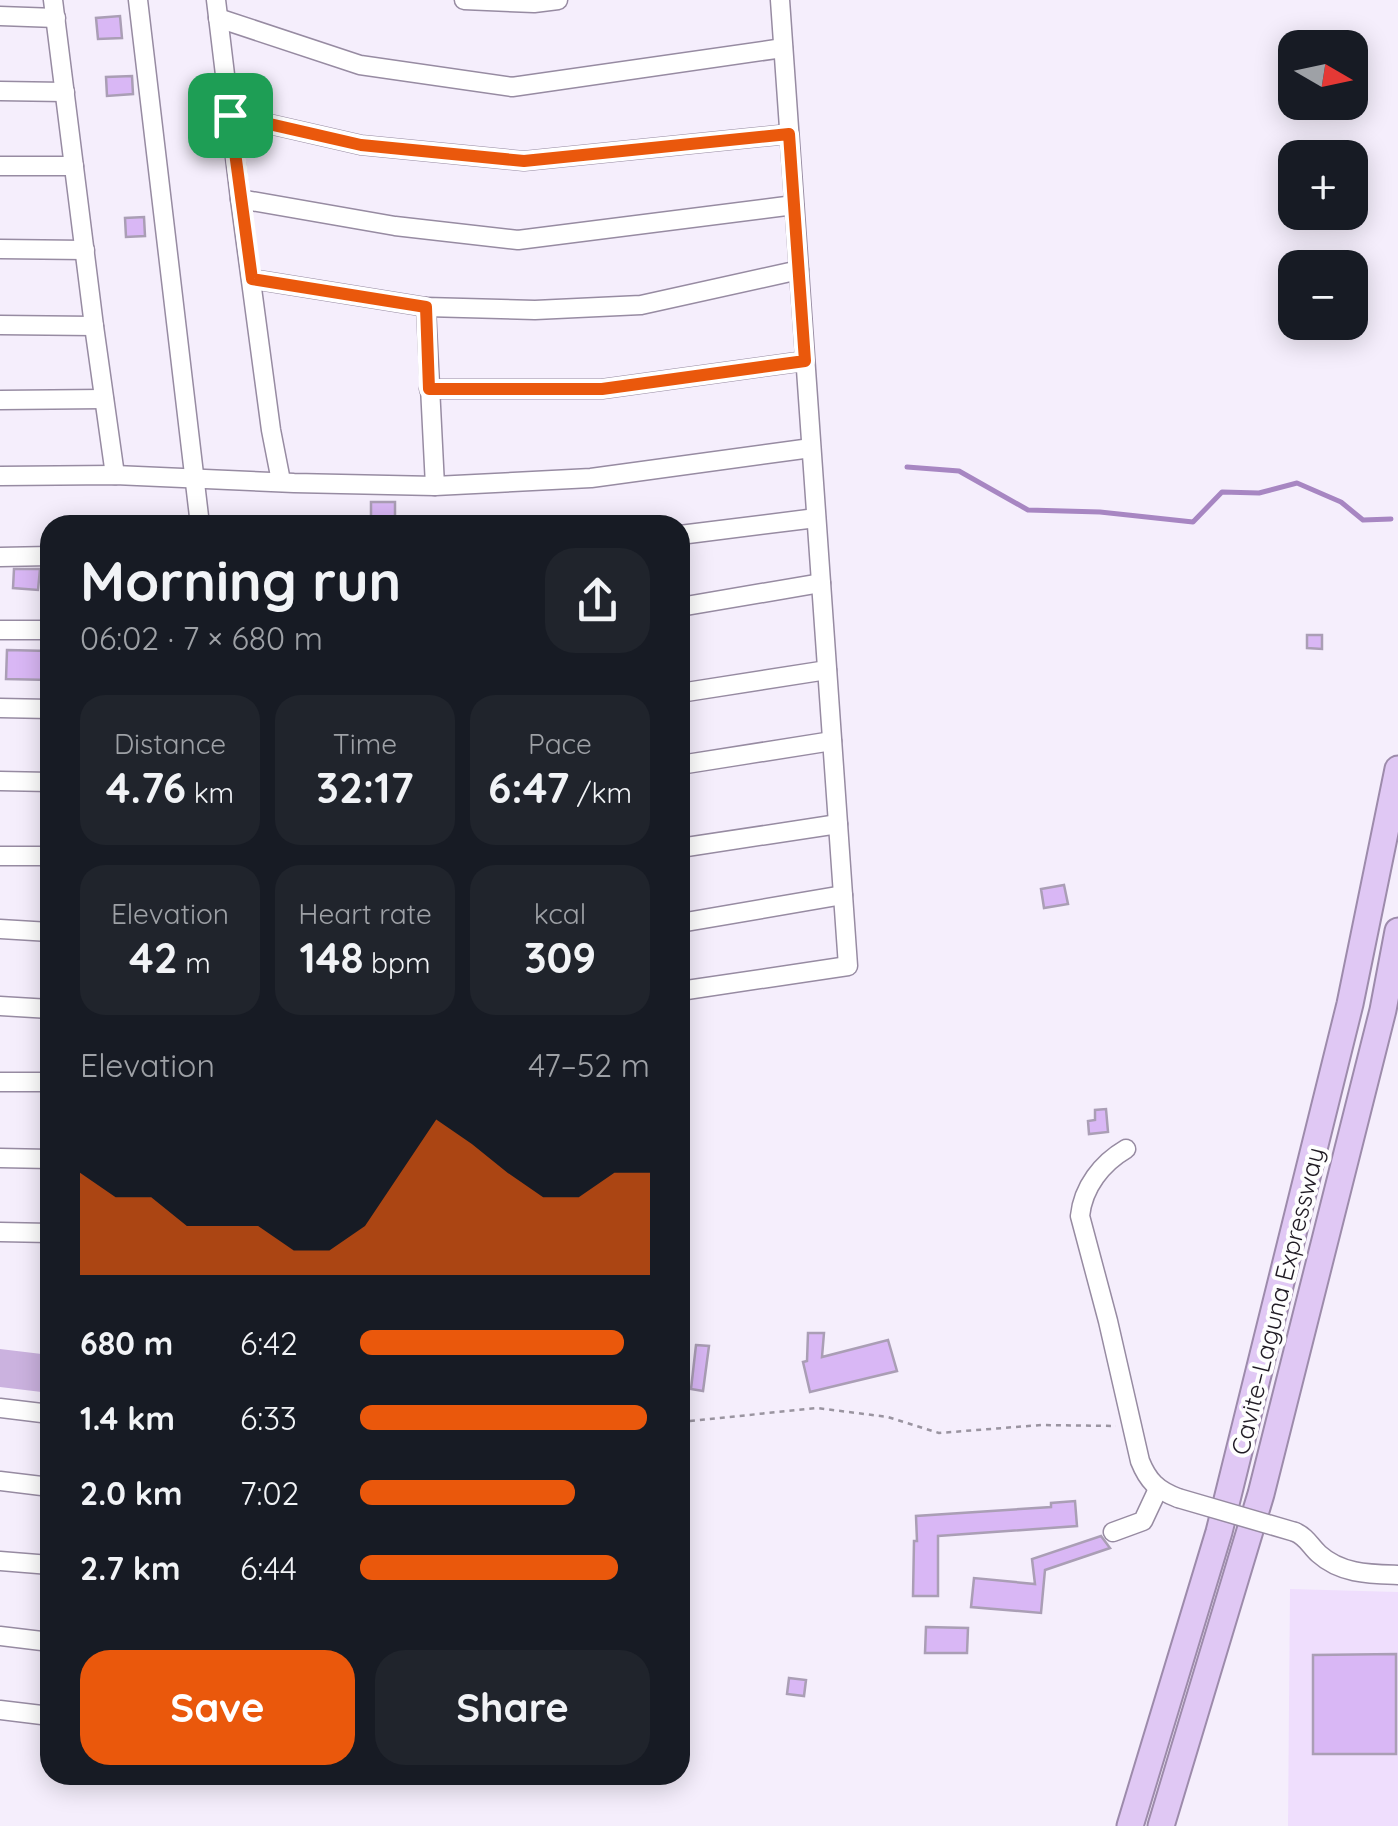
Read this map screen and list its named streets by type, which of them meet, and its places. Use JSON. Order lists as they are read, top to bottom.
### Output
{
  "streets": {
    "highway": ["Cavite–Laguna Expressway"]
  },
  "north": "right",
  "page": {
    "map_buttons": ["+", "−"],
    "heading": ["Morning run", "06:02 · 7 × 680 m"],
    "stats": [
      ["Distance", "4.76 km"],
      ["Time", "32:17"],
      ["Pace", "6:47 /km"],
      ["Elevation", "42 m"],
      ["Heart rate", "148 bpm"],
      ["kcal", "309"]
    ],
    "chart": ["Elevation", "47–52 m"],
    "list": [
      {
        "name": "680 m",
        "note": "6:42"
      },
      {
        "name": "1.4 km",
        "note": "6:33"
      },
      {
        "name": "2.0 km",
        "note": "7:02"
      },
      {
        "name": "2.7 km",
        "note": "6:44"
      }
    ],
    "buttons": ["Save", "Share"]
  }
}
